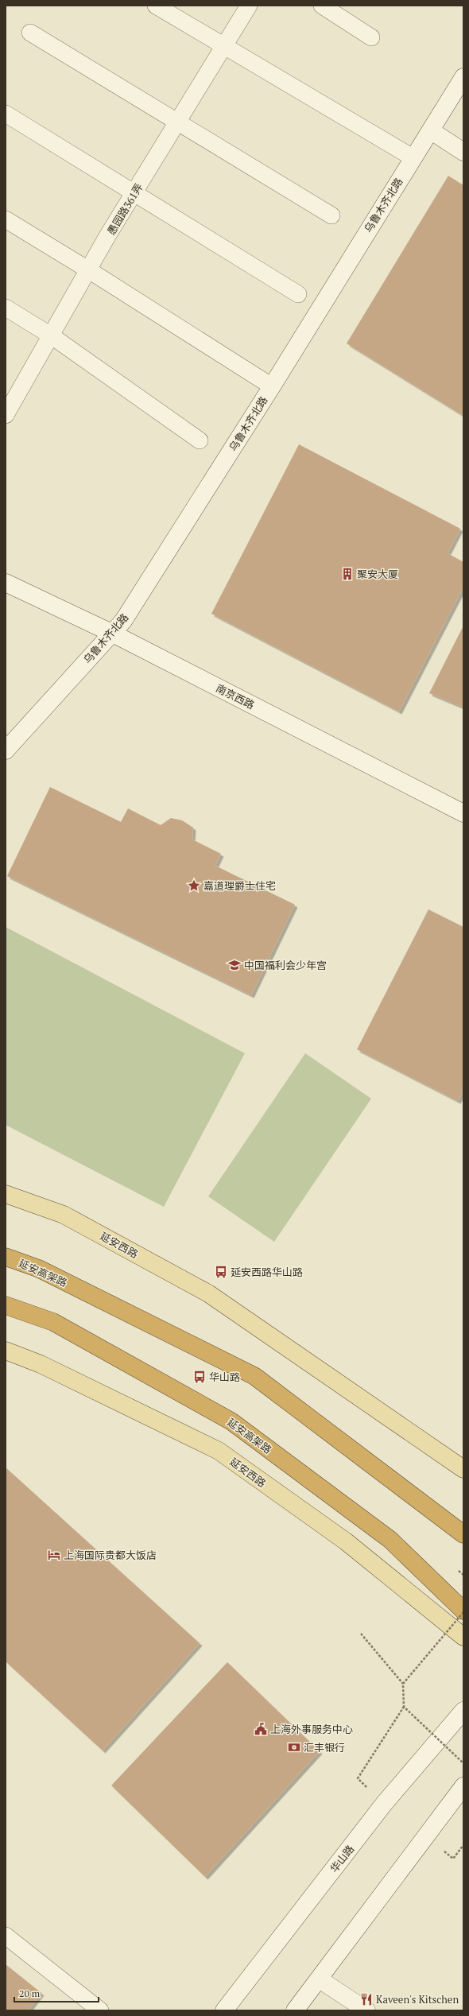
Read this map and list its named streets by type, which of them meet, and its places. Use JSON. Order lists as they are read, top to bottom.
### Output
{
  "streets": {
    "highway": ["延安高架路"],
    "main road": [
      "乌鲁木齐北路",
      "南京西路",
      "延安西路",
      "华山路"
    ],
    "lane": ["愚园路361弄"]
  },
  "crossings": [
    ["乌鲁木齐北路", "南京西路"]
  ],
  "places": {
    "building": ["聚安大厦"],
    "place": ["嘉道理爵士住宅"],
    "school or university": ["中国福利会少年宫"],
    "bus stop": ["延安西路华山路", "华山路"],
    "hotel": ["上海国际贵都大饭店"],
    "public building": ["上海外事服务中心"],
    "bank": ["汇丰银行"],
    "restaurant": ["Kaveen's Kitschen"]
  },
  "scale_bar": "20 m"
}
